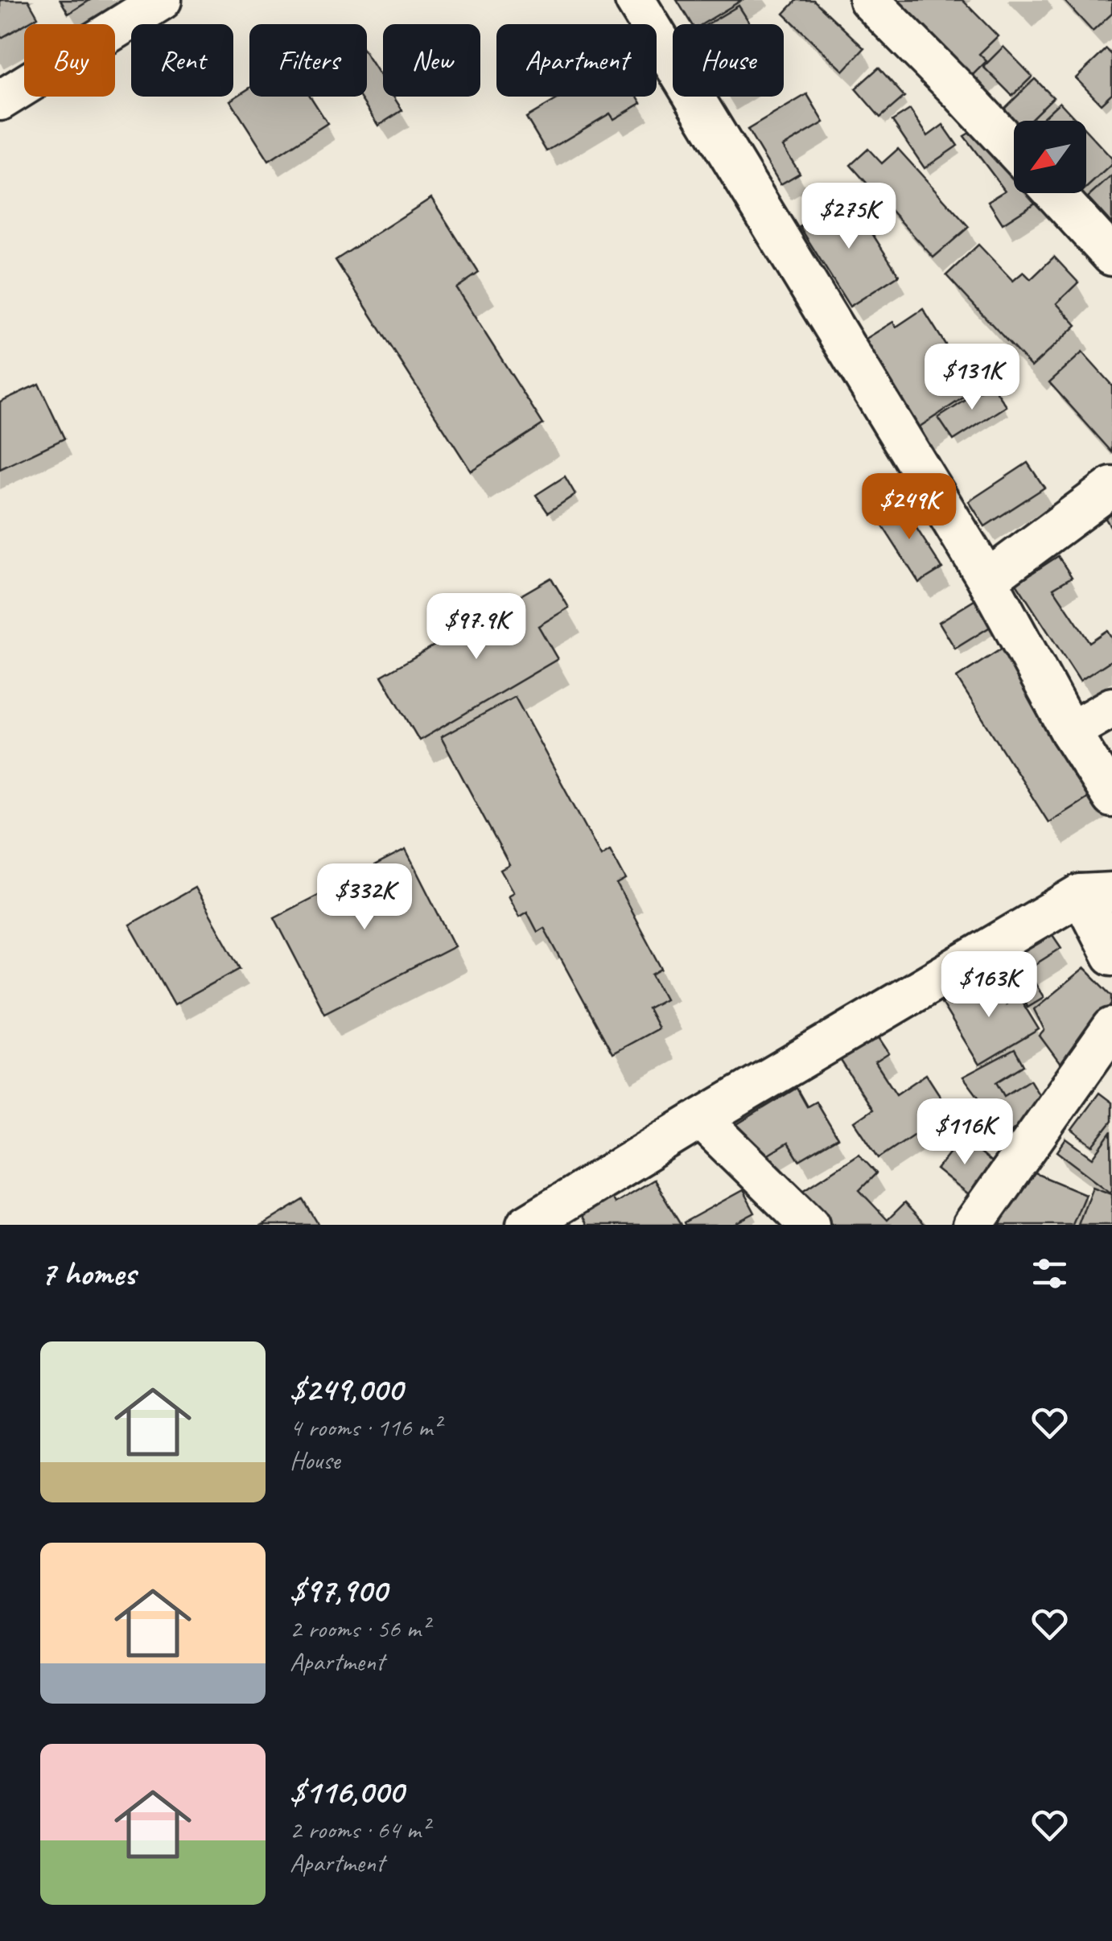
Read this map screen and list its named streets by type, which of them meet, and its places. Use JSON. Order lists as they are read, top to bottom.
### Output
{
  "north": "bottom left",
  "page": {
    "chip": [
      "Buy",
      "Rent",
      "Filters",
      "New",
      "Apartment",
      "House"
    ],
    "price": [
      "$275K",
      "$131K",
      "$249K",
      "$97.9K",
      "$332K",
      "$163K",
      "$116K"
    ],
    "heading": "7 homes",
    "list": [
      {
        "name": "$249,000",
        "note": "4 rooms · 116 m² · House"
      },
      {
        "name": "$97,900",
        "note": "2 rooms · 56 m² · Apartment"
      },
      {
        "name": "$116,000",
        "note": "2 rooms · 64 m² · Apartment"
      }
    ]
  }
}
